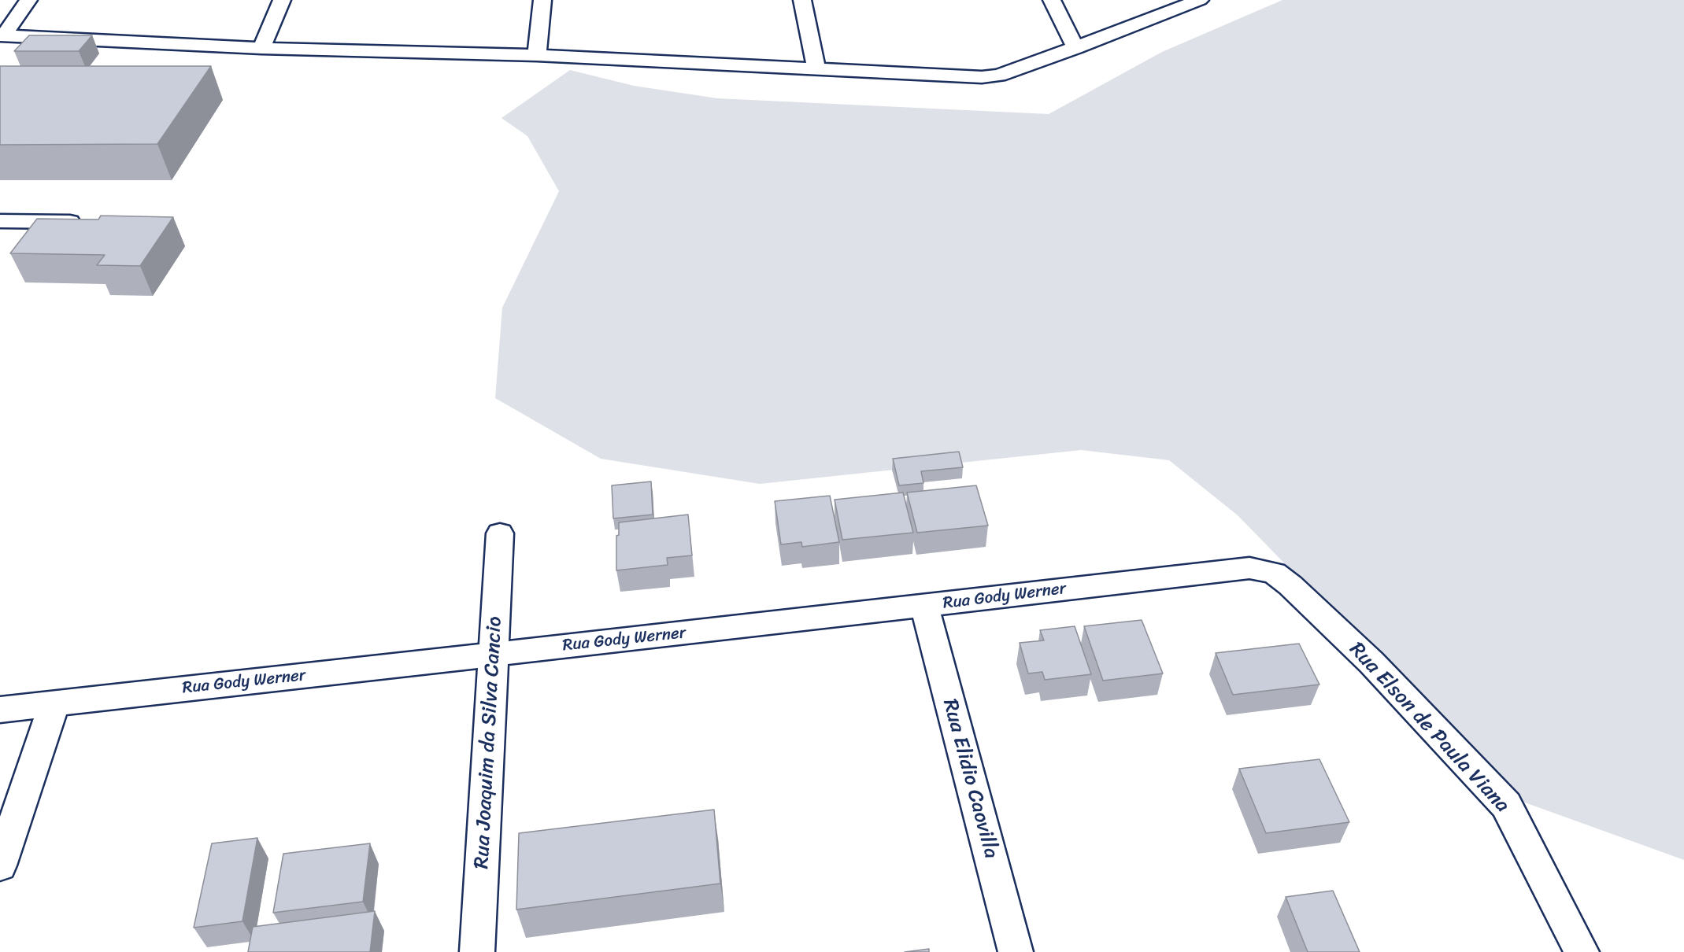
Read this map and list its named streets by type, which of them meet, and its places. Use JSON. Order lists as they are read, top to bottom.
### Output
{
  "streets": {
    "street": [
      "Rua Gody Werner",
      "Rua Elson de Paula Viana",
      "Rua Joaquim da Silva Cancio",
      "Rua Elidio Caovilla"
    ]
  },
  "crossings": [
    ["Rua Gody Werner", "Rua Elson de Paula Viana"],
    ["Rua Gody Werner", "Rua Joaquim da Silva Cancio"],
    ["Rua Gody Werner", "Rua Elidio Caovilla"]
  ]
}
